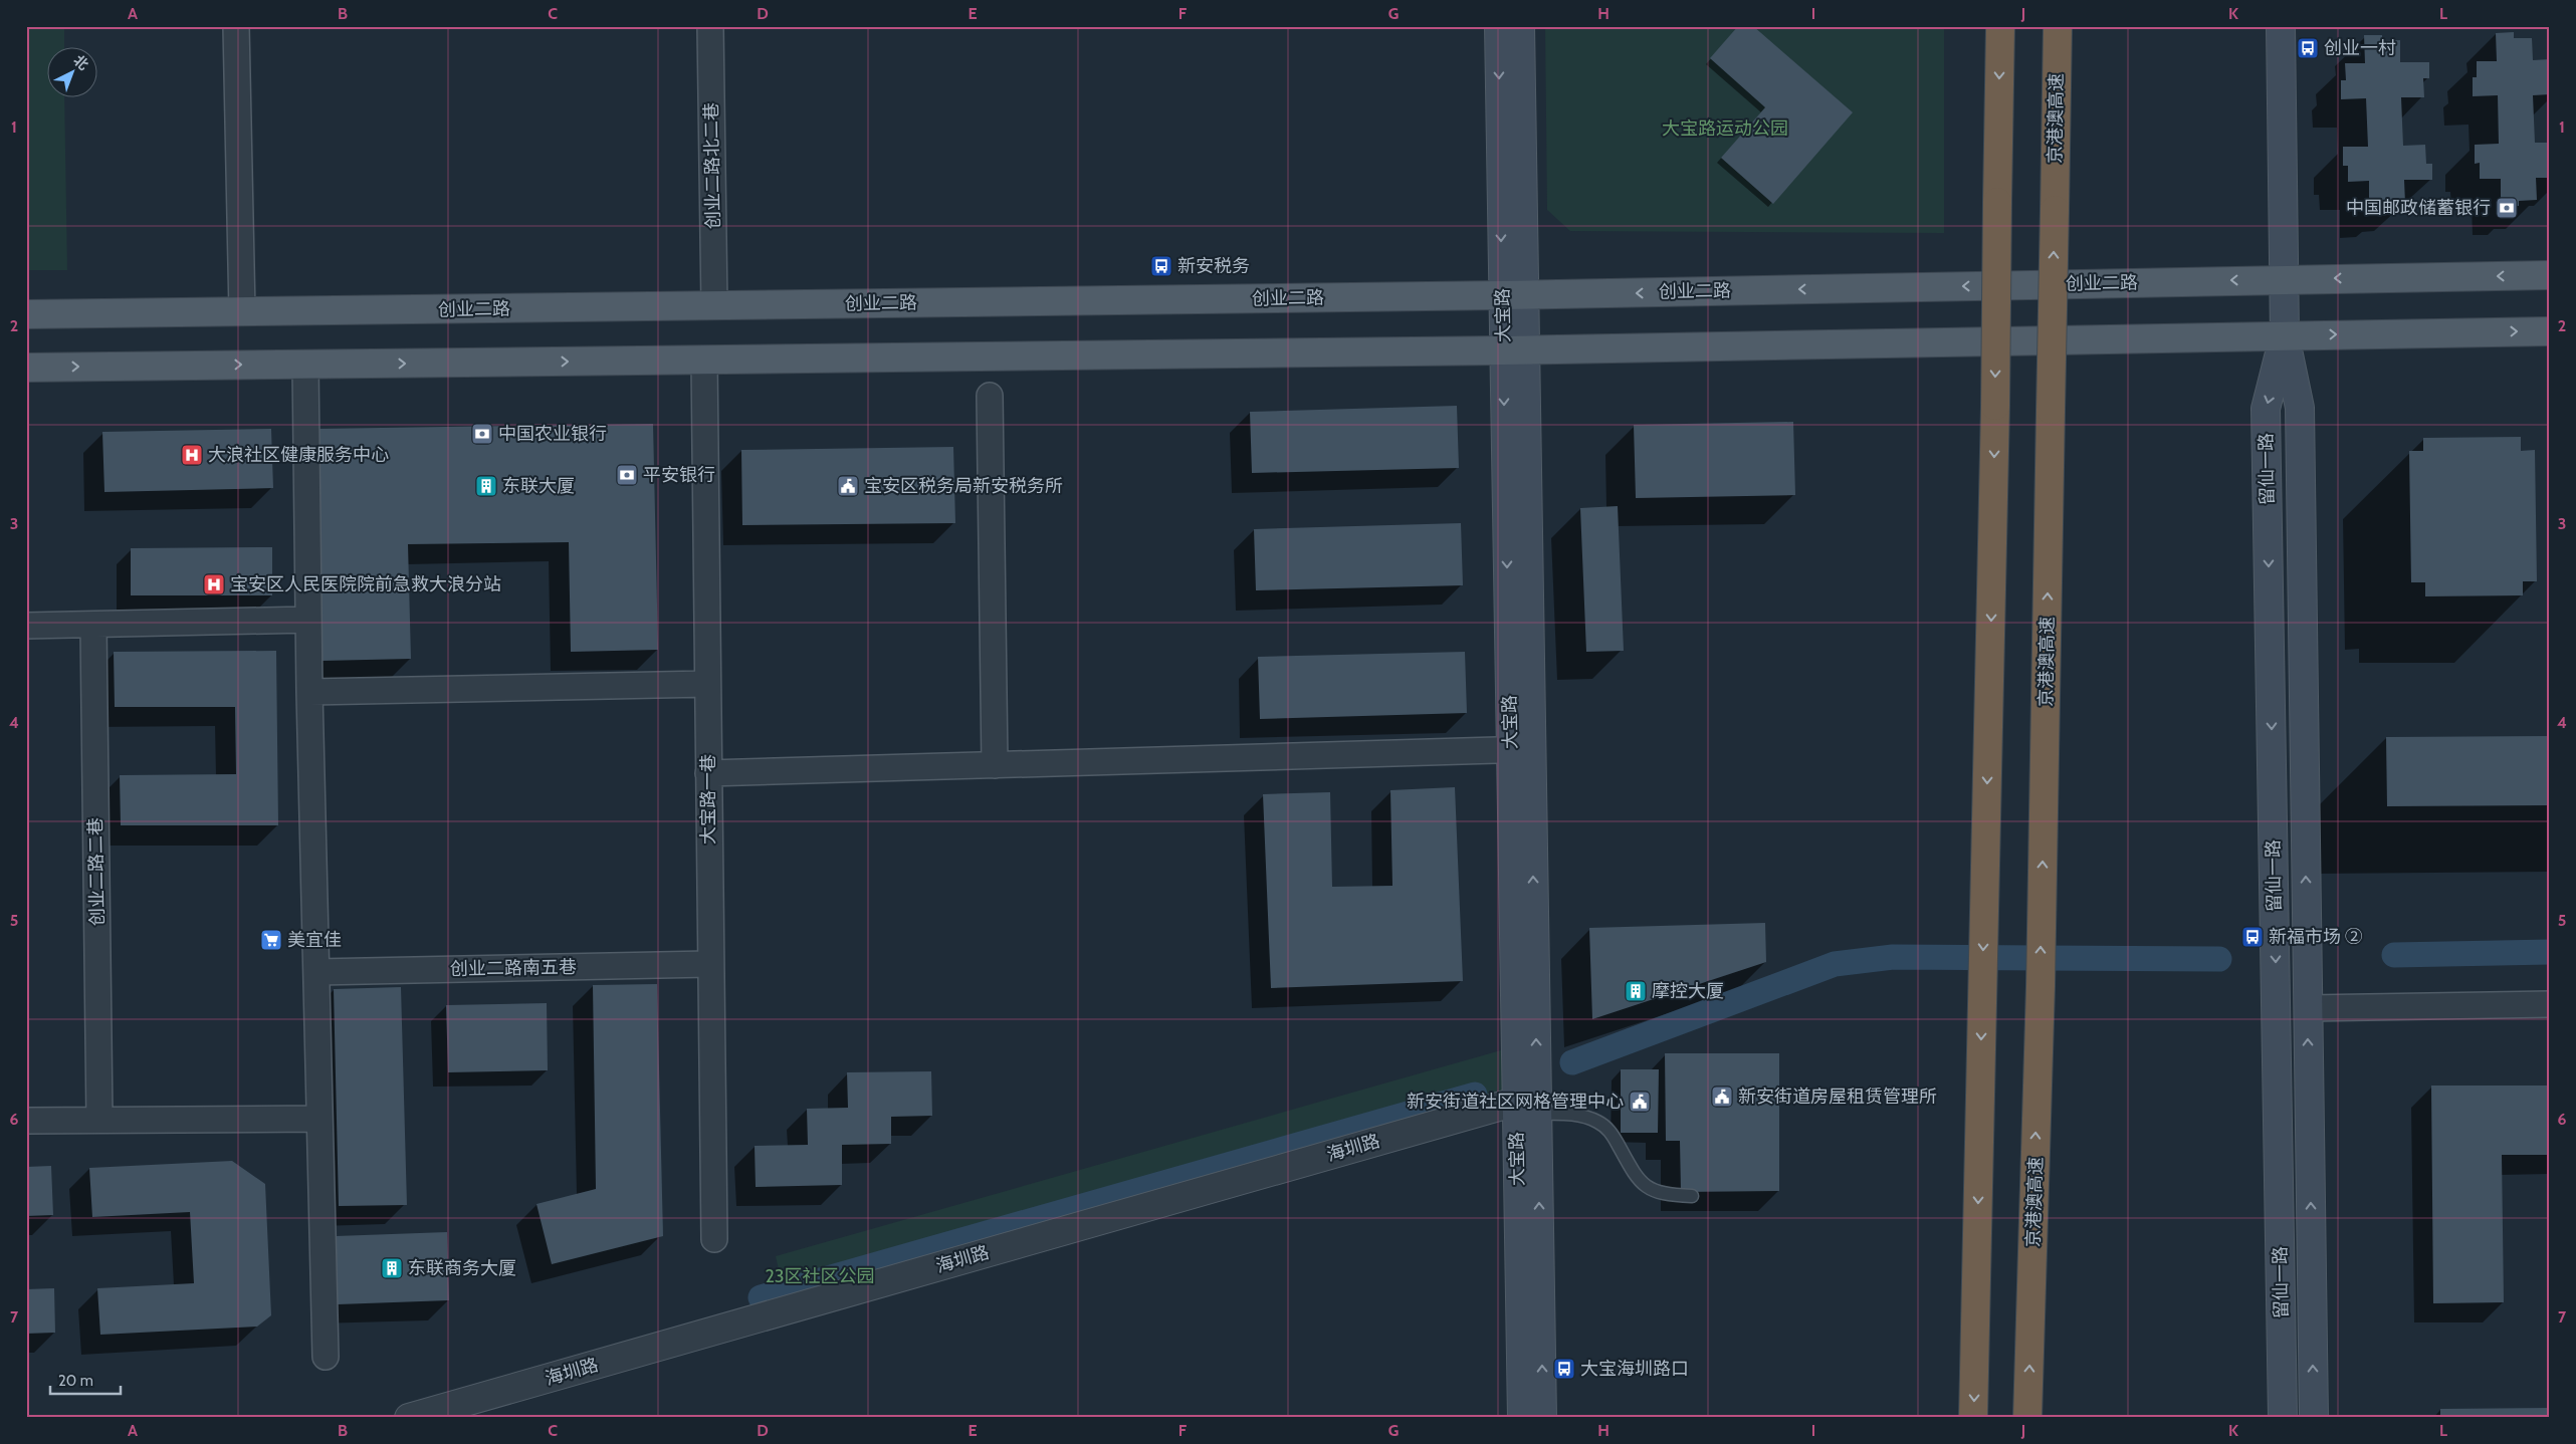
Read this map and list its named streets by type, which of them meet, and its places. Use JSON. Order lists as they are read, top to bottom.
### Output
{
  "streets": {
    "highway": ["京港澳高速"],
    "main road": ["创业二路", "大宝路", "留仙一路"],
    "street": [
      "创业二路北二巷",
      "大宝路一巷",
      "创业二路二巷",
      "创业二路南五巷",
      "海圳路"
    ]
  },
  "crossings": [
    ["创业二路北二巷", "创业二路"],
    ["创业二路", "大宝路"],
    ["创业二路", "留仙一路"],
    ["大宝路", "海圳路"],
    ["大宝路一巷", "创业二路南五巷"]
  ],
  "parks": ["大宝路运动公园", "23区社区公园"],
  "places": {
    "bus stop": [
      "创业一村",
      "新安税务",
      "新福市场 ②",
      "大宝海圳路口"
    ],
    "bank": ["中国邮政储蓄银行", "中国农业银行", "平安银行"],
    "hospital": ["大浪社区健康服务中心", "宝安区人民医院院前急救大浪分站"],
    "building": ["东联大厦", "摩控大厦", "东联商务大厦"],
    "public building": ["宝安区税务局新安税务所", "新安街道房屋租赁管理所", "新安街道社区网格管理中心"],
    "supermarket": ["美宜佳"]
  },
  "scale_bar": "20 m",
  "north": "top right",
  "grid": {
    "columns": [
      "A",
      "B",
      "C",
      "D",
      "E",
      "F",
      "G",
      "H",
      "I",
      "J",
      "K",
      "L"
    ],
    "rows": [
      "1",
      "2",
      "3",
      "4",
      "5",
      "6",
      "7"
    ]
  }
}
